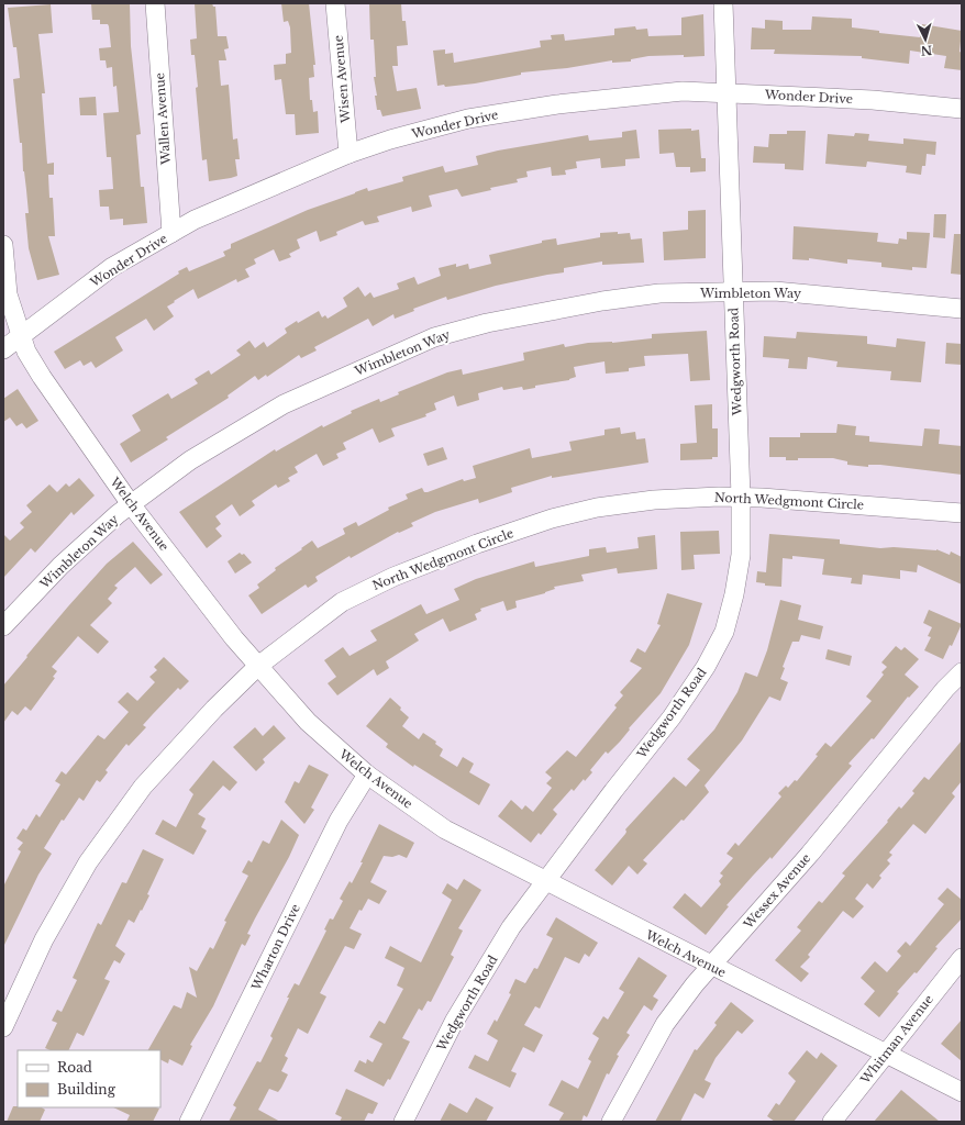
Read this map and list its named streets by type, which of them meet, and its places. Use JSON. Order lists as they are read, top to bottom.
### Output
{
  "streets": {
    "street": [
      "Wisen Avenue",
      "Wonder Drive",
      "Wallen Avenue",
      "Wimbleton Way",
      "Wedgworth Road",
      "North Wedgmont Circle",
      "Welch Avenue",
      "Wessex Avenue",
      "Wharton Drive",
      "Whitman Avenue"
    ]
  },
  "crossings": [
    ["Wisen Avenue", "Wonder Drive"],
    ["Wonder Drive", "Wallen Avenue"],
    ["Wonder Drive", "Wedgworth Road"],
    ["Wonder Drive", "Welch Avenue"],
    ["Wimbleton Way", "Wedgworth Road"],
    ["Wimbleton Way", "Welch Avenue"],
    ["Wedgworth Road", "North Wedgmont Circle"],
    ["Wedgworth Road", "Welch Avenue"],
    ["North Wedgmont Circle", "Welch Avenue"],
    ["Welch Avenue", "Wessex Avenue"],
    ["Welch Avenue", "Wharton Drive"],
    ["Welch Avenue", "Whitman Avenue"]
  ],
  "legend": ["Road", "Building"],
  "north": "bottom"
}
